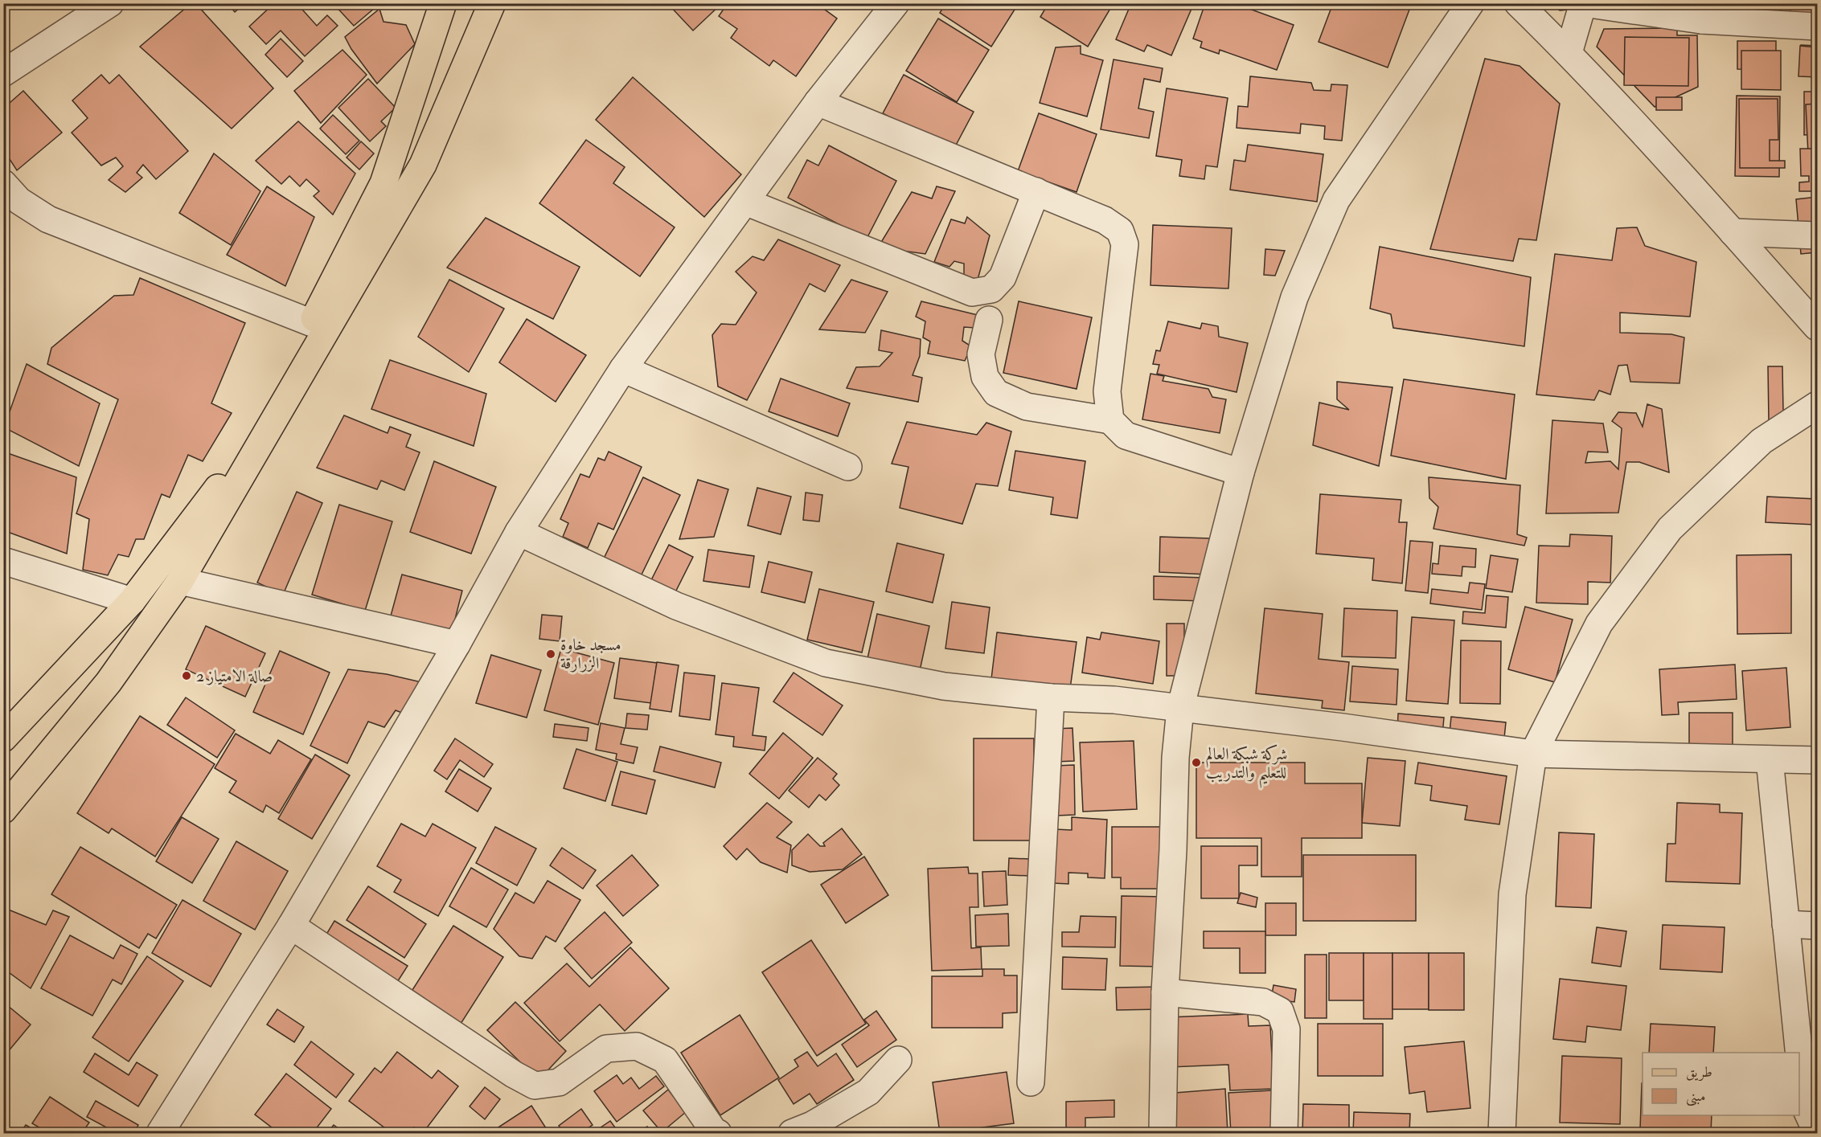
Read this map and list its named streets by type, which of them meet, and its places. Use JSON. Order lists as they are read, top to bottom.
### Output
{
  "places": ["مسجد خاوة الزرارقة", "صالة الامتياز 2", "شركة شبكة العالم للتعليم والتدريب"],
  "legend": ["طريق", "مبنى"]
}
